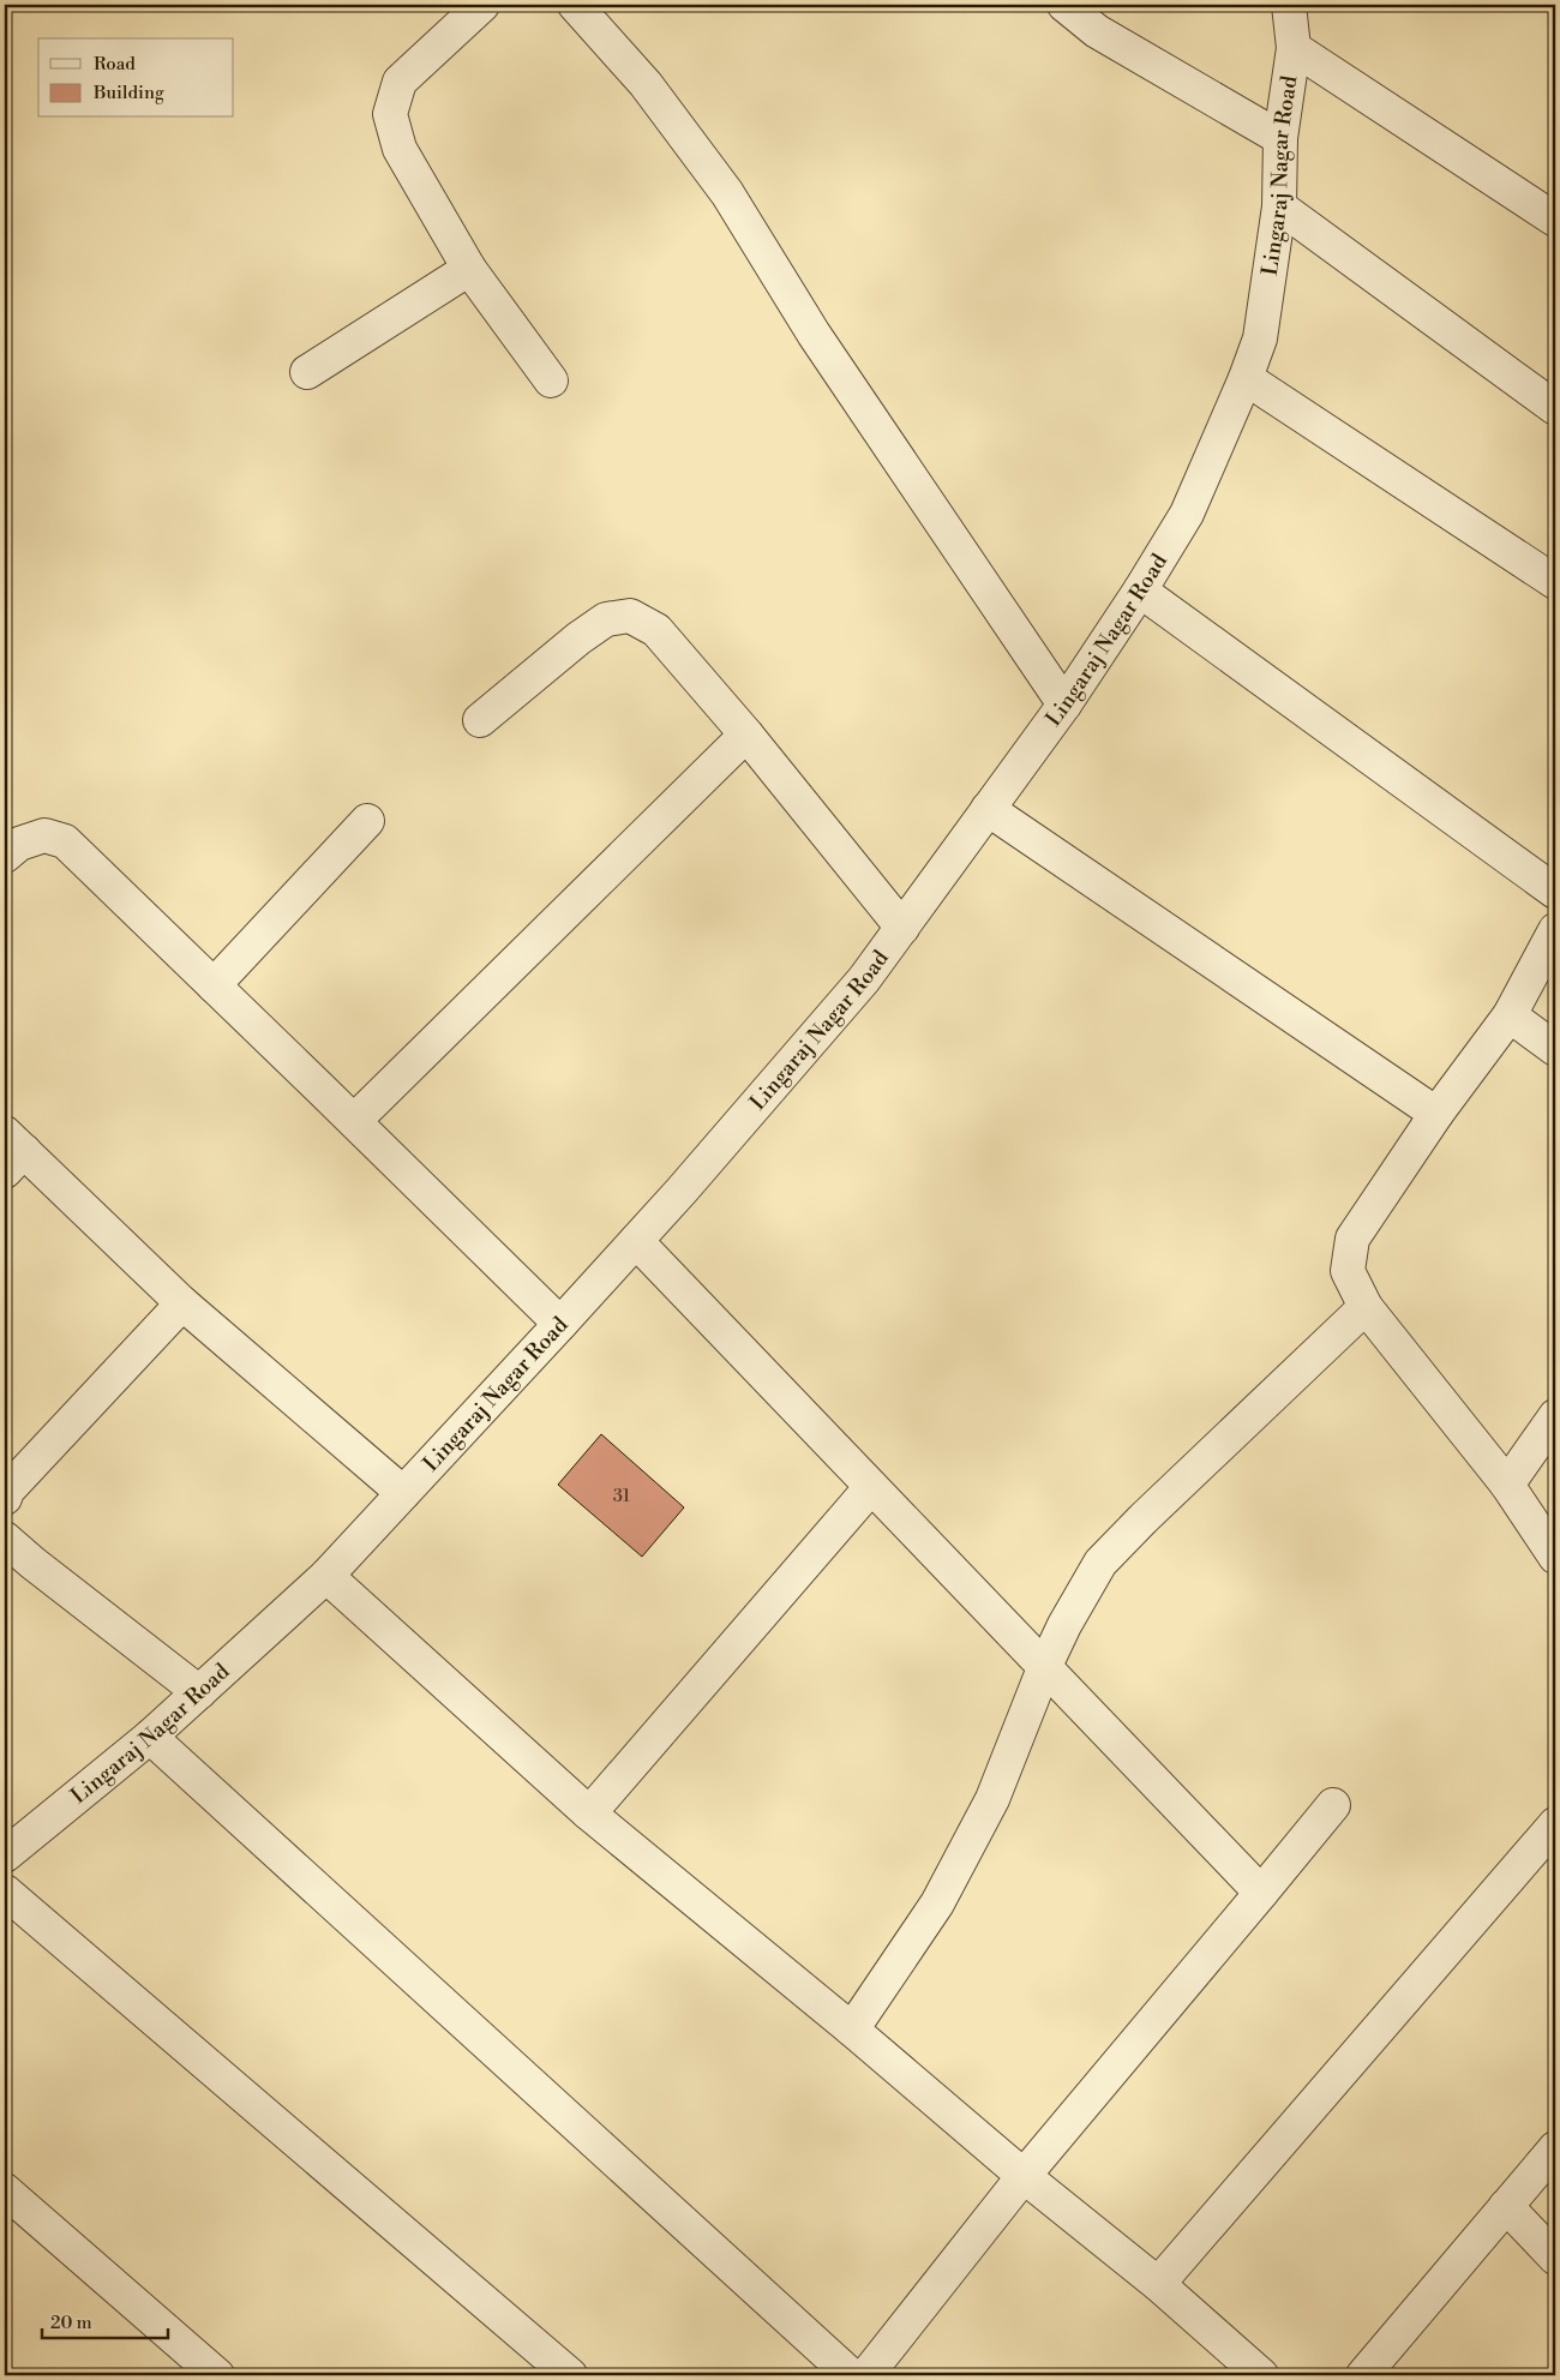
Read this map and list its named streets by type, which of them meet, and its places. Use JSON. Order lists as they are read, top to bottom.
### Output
{
  "streets": {
    "street": ["Lingaraj Nagar Road"]
  },
  "house_numbers": ["31"],
  "legend": ["Road", "Building"],
  "scale_bar": "20 m"
}
